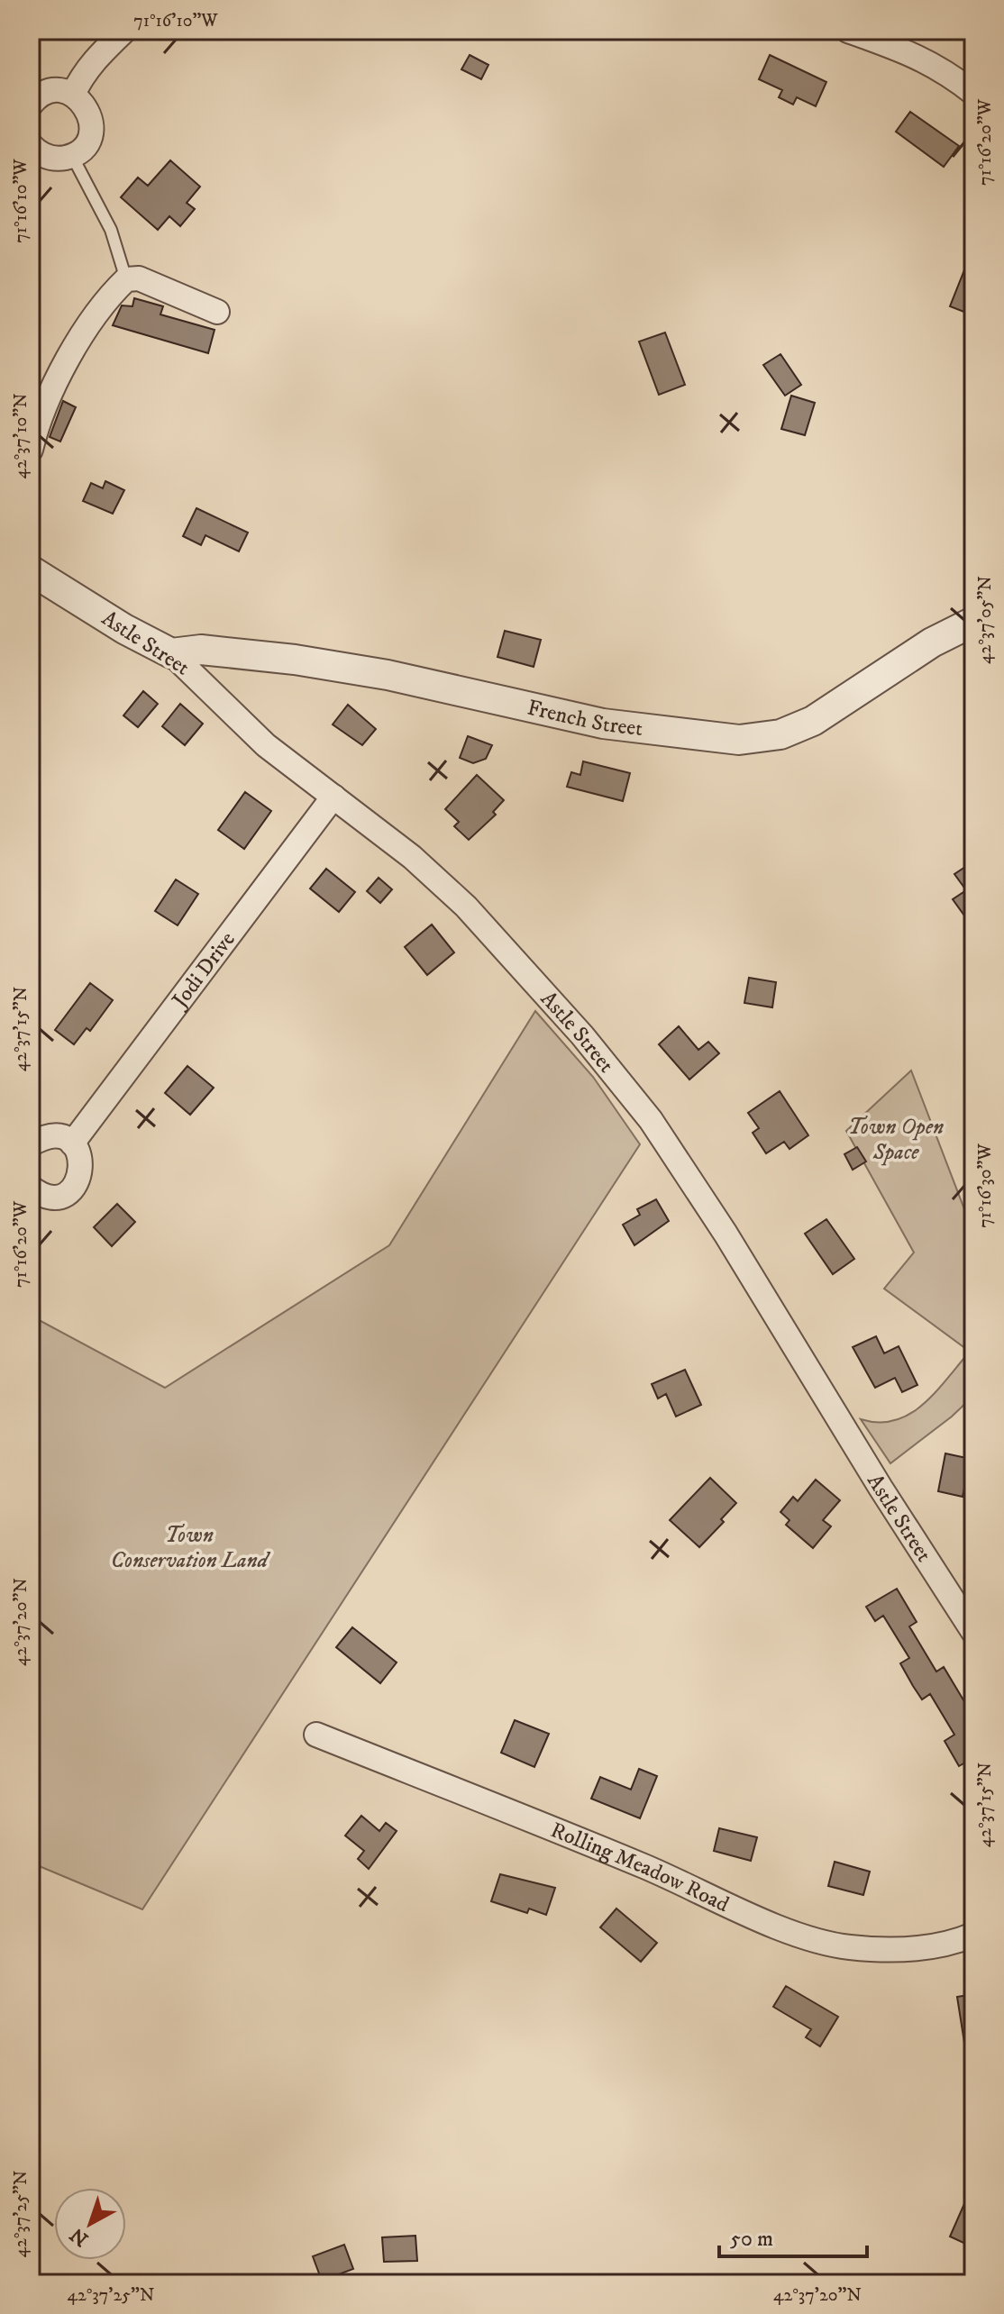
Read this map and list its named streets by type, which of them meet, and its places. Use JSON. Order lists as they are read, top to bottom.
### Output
{
  "streets": {
    "street": [
      "Astle Street",
      "French Street",
      "Jodi Drive",
      "Rolling Meadow Road"
    ]
  },
  "crossings": [
    ["Astle Street", "French Street"],
    ["Astle Street", "Jodi Drive"]
  ],
  "parks": ["Town Open Space", "Town Conservation Land"],
  "scale_bar": "50 m",
  "north": "bottom left",
  "coordinates": [
    "71°16'10\"W",
    "71°16'20\"W",
    "42°37'10\"N",
    "42°37'05\"N",
    "42°37'15\"N",
    "71°16'30\"W",
    "42°37'20\"N",
    "42°37'25\"N"
  ]
}
